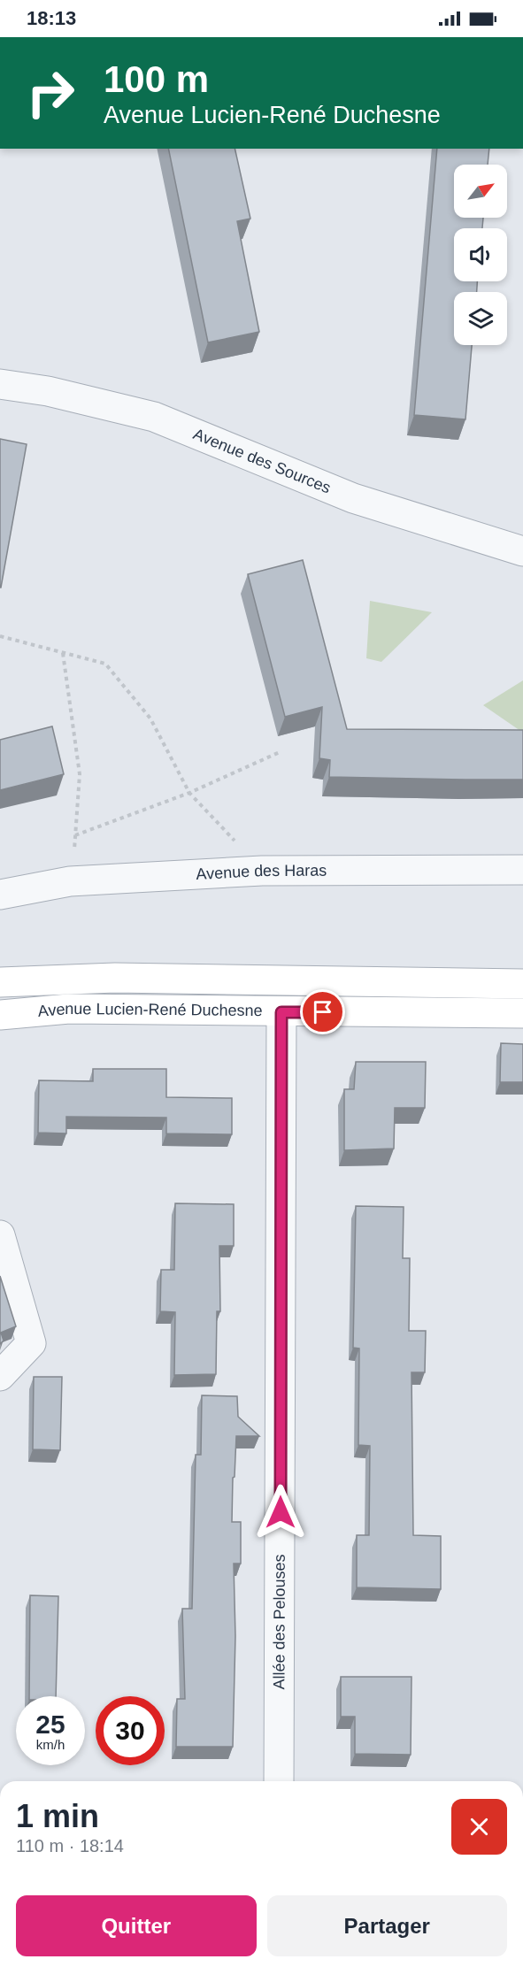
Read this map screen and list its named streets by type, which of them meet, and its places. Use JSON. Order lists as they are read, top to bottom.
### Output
{
  "streets": {
    "main road": ["Avenue Lucien-René Duchesne"],
    "street": ["Avenue des Sources", "Avenue des Haras", "Allée des Pelouses"]
  },
  "crossings": [
    ["Avenue Lucien-René Duchesne", "Allée des Pelouses"]
  ],
  "north": "top right",
  "page": {
    "status": "18:13",
    "turn": ["100 m", "Avenue Lucien-René Duchesne"],
    "speed": "25 km/h",
    "limit": "30",
    "heading": ["1 min", "110 m · 18:14"],
    "buttons": ["Quitter", "Partager"]
  }
}
